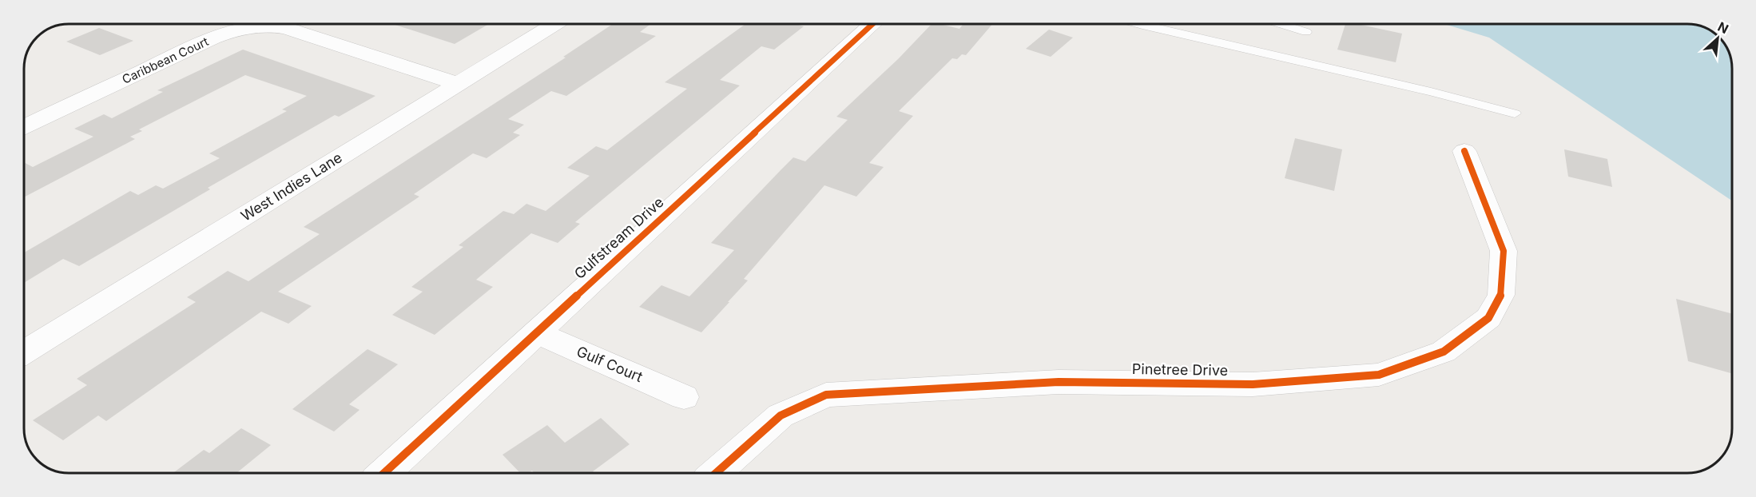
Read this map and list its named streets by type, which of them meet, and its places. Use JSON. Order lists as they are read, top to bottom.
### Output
{
  "streets": {
    "street": [
      "Caribbean Court",
      "West Indies Lane",
      "Gulfstream Drive",
      "Gulf Court",
      "Pinetree Drive"
    ]
  },
  "crossings": [
    ["Caribbean Court", "West Indies Lane"],
    ["Gulfstream Drive", "Gulf Court"]
  ],
  "north": "top right"
}
